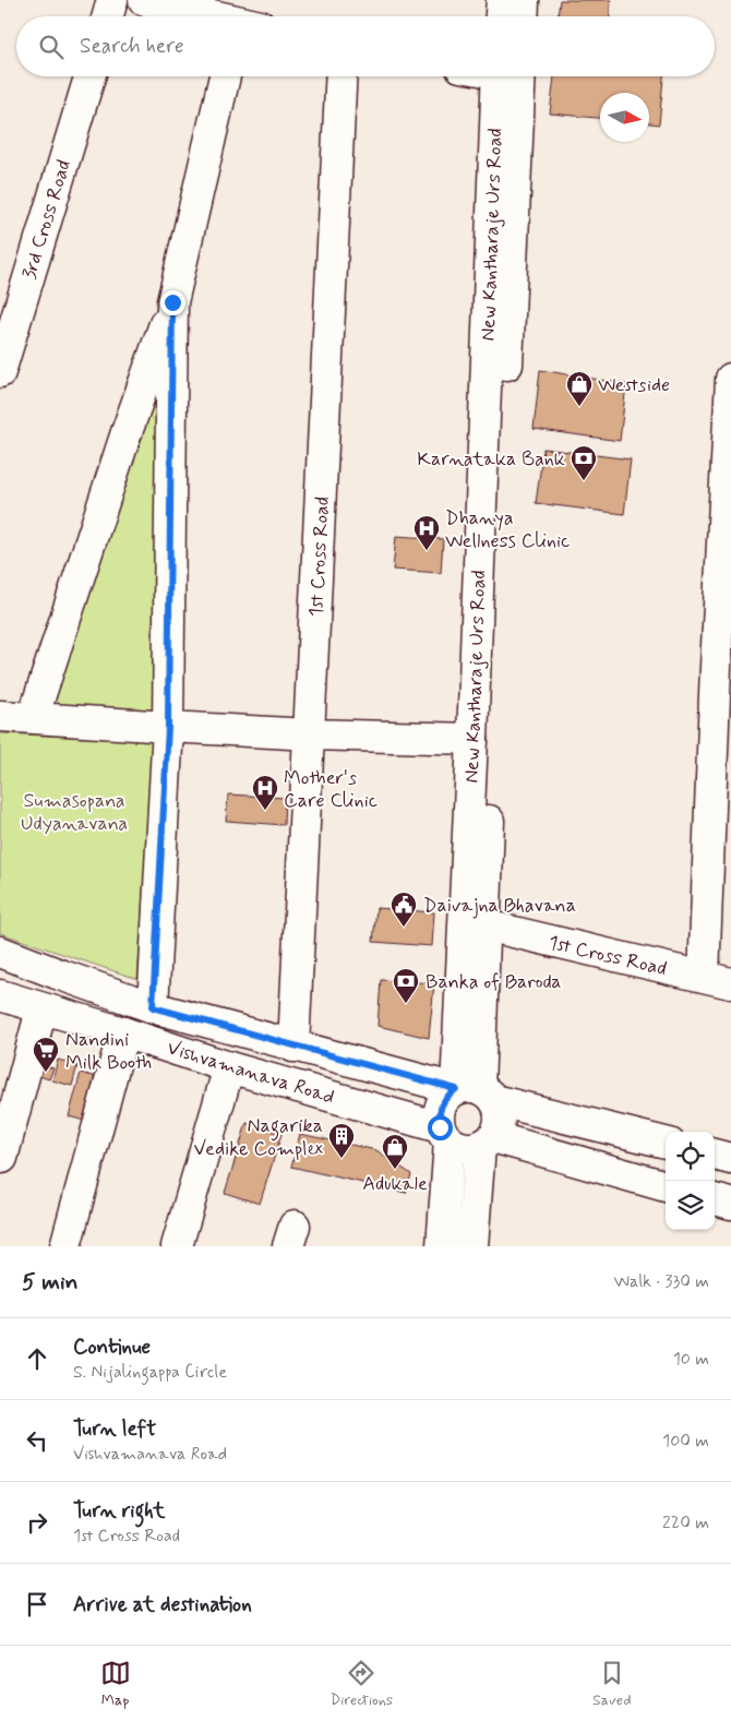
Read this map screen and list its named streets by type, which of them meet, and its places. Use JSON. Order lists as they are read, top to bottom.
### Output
{
  "streets": {
    "street": [
      "3rd Cross Road",
      "New Kantharaje Urs Road",
      "1st Cross Road",
      "Vishvamanava Road"
    ]
  },
  "crossings": [
    ["New Kantharaje Urs Road", "1st Cross Road"],
    ["New Kantharaje Urs Road", "Vishvamanava Road"],
    ["1st Cross Road", "Vishvamanava Road"]
  ],
  "parks": ["Sumasopana Udyanavana"],
  "places": {
    "shop": ["Westside", "Adukale"],
    "bank": ["Karnataka Bank", "Banka of Baroda"],
    "hospital": ["Dhanya Wellness Clinic", "Mother's Care Clinic"],
    "public building": ["Daivajna Bhavana"],
    "supermarket": ["Nandini Milk Booth"],
    "building": ["Nagarika Vedike Complex"]
  },
  "north": "right",
  "page": {
    "search": "Search here",
    "heading": ["5 min", "Walk · 330 m"],
    "list": [
      ["Continue", "S. Nijalingappa Circle", "10 m"],
      ["Turn left", "Vishvamanava Road", "100 m"],
      ["Turn right", "1st Cross Road", "220 m"],
      "Arrive at destination"
    ],
    "nav": ["Map", "Directions", "Saved"]
  }
}
